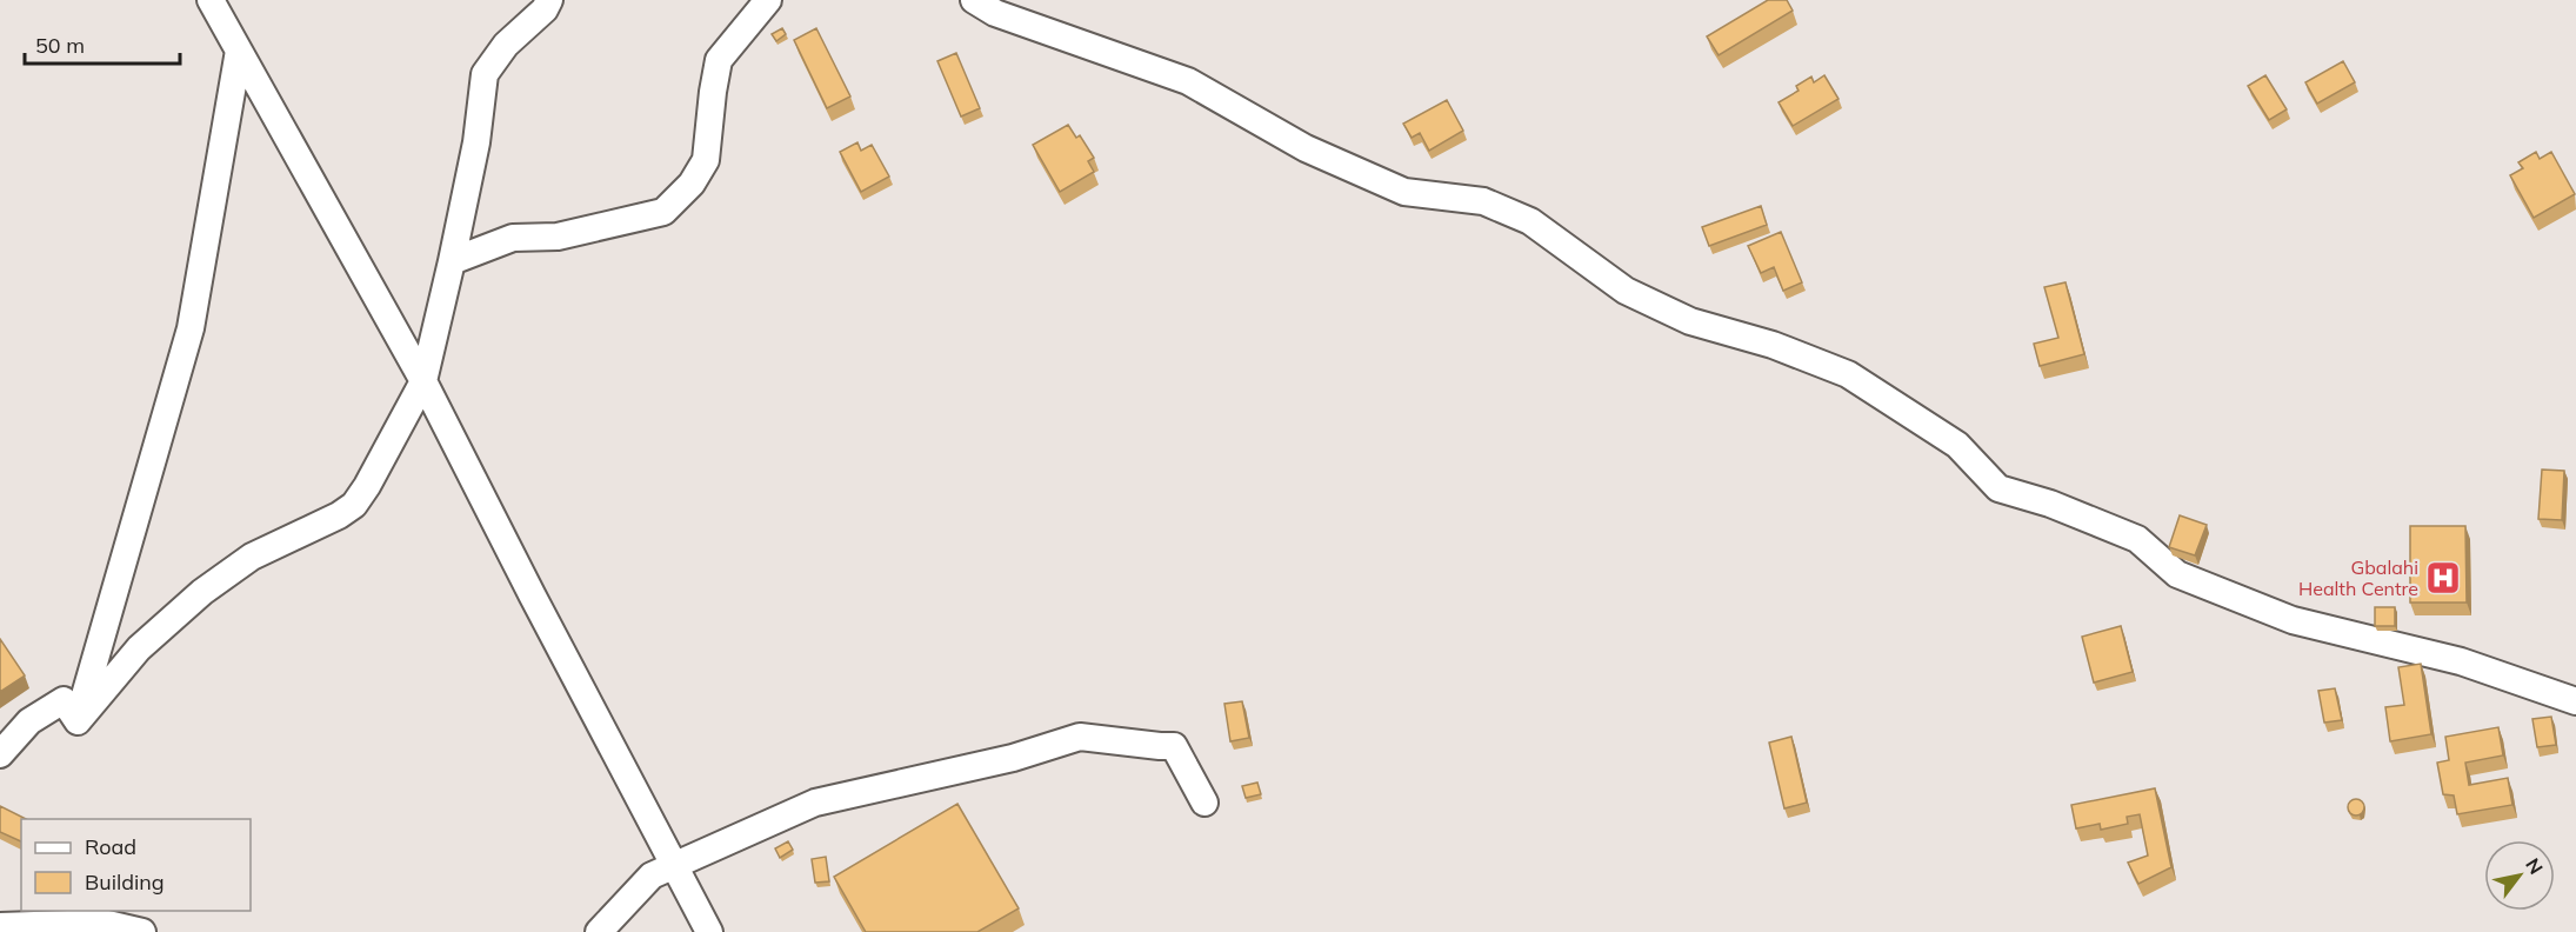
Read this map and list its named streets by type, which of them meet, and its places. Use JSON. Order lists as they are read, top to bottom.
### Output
{
  "places": {
    "hospital": ["Gbalahi Health Centre"]
  },
  "legend": ["Road", "Building"],
  "scale_bar": "50 m",
  "north": "top right"
}
